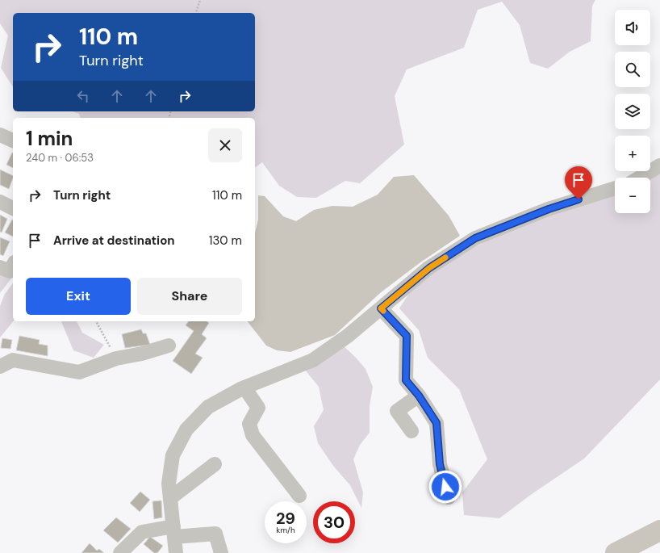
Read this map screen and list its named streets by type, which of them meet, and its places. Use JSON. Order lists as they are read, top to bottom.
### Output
{
  "page": {
    "map_buttons": ["+", "−"],
    "turn": ["110 m", "Turn right"],
    "heading": ["1 min", "240 m · 06:53"],
    "list": [
      {
        "name": "Turn right",
        "value": "110 m"
      },
      {
        "name": "Arrive at destination",
        "value": "130 m"
      }
    ],
    "buttons": ["Exit", "Share"],
    "speed": "29 km/h",
    "limit": "30"
  }
}
